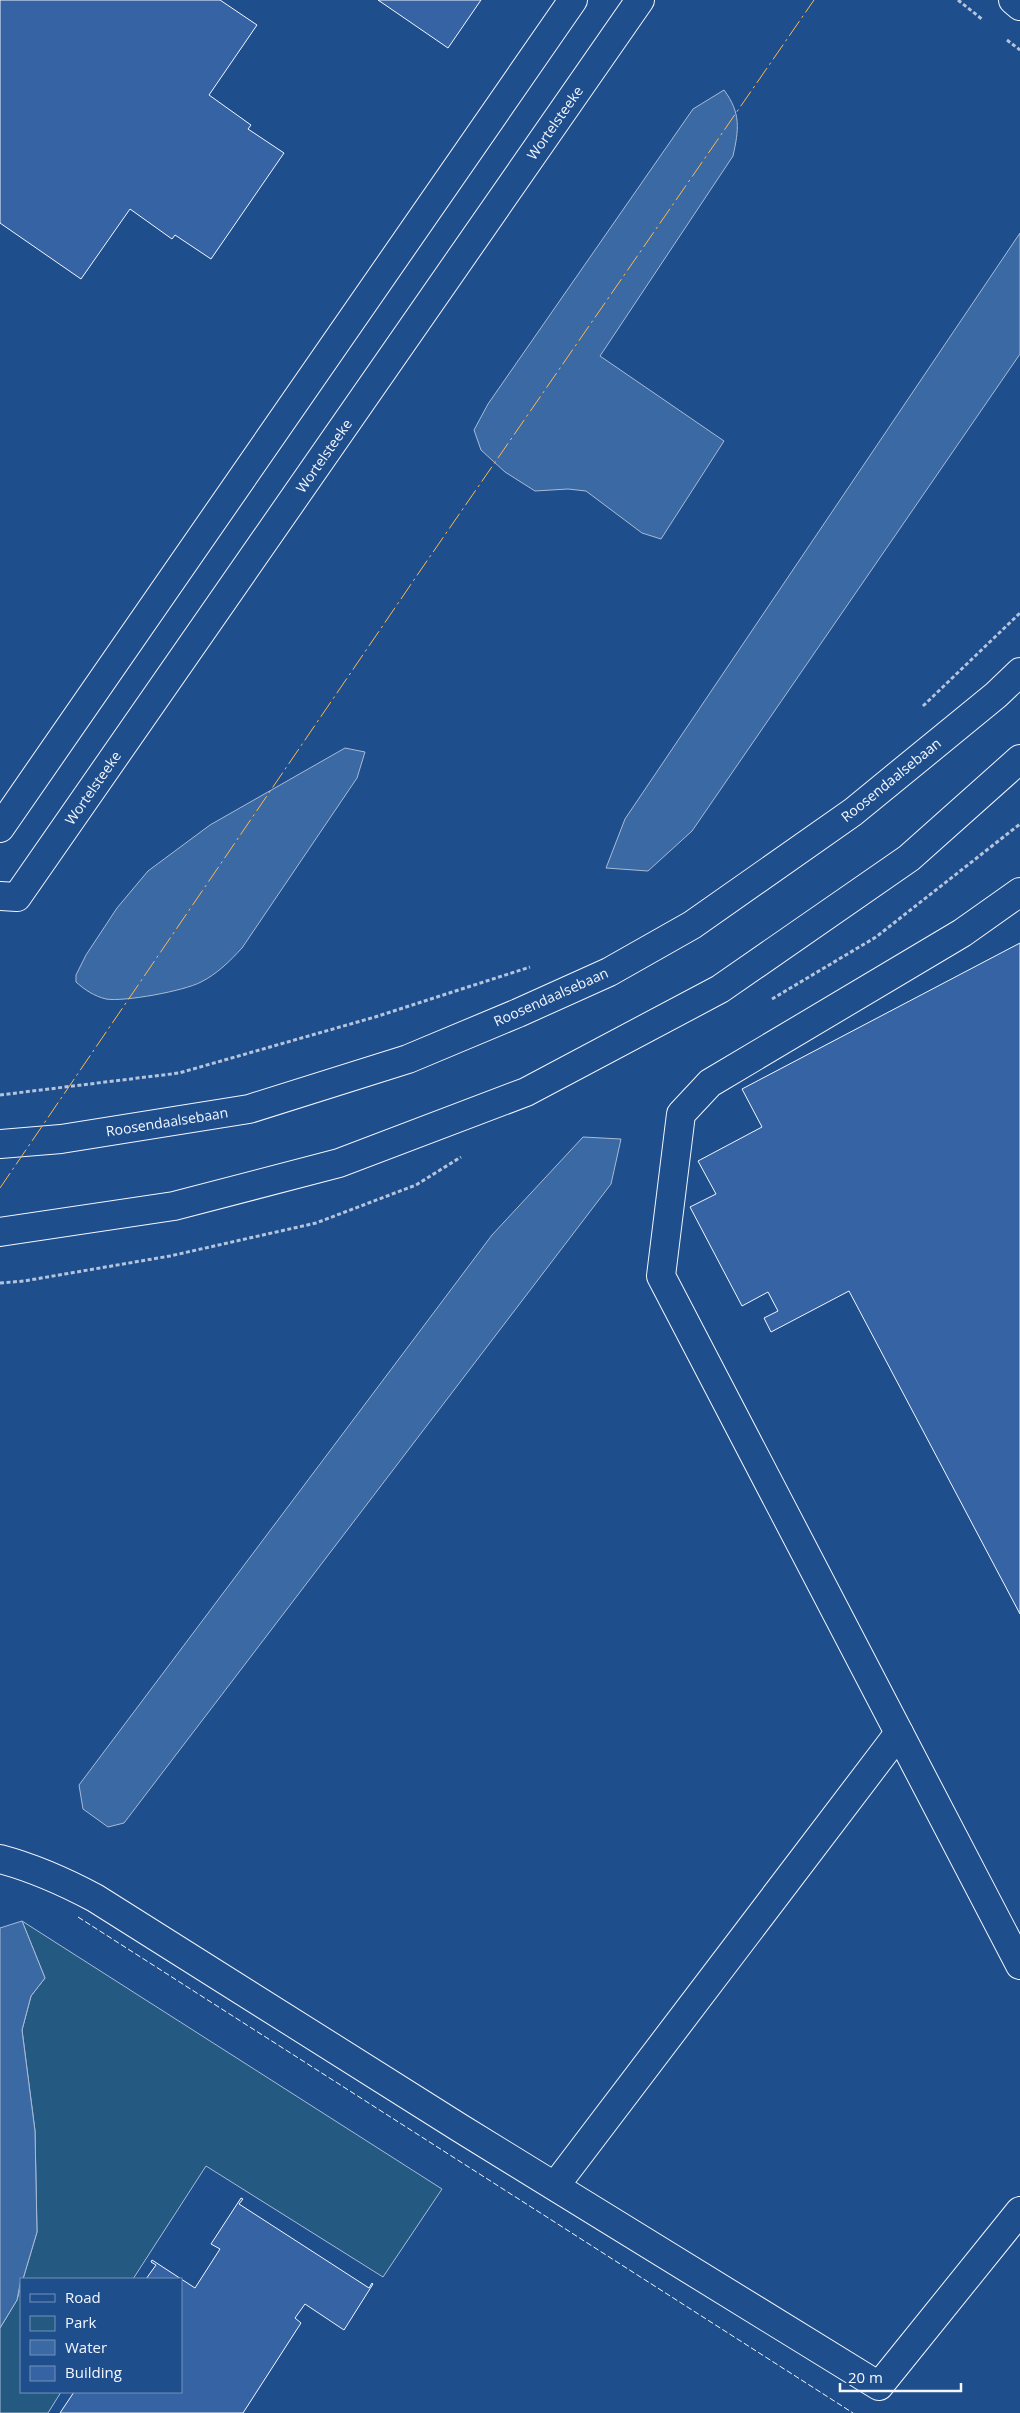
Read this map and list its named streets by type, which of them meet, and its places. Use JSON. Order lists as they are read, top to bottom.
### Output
{
  "streets": {
    "street": ["Wortelsteeke", "Roosendaalsebaan"]
  },
  "legend": [
    "Road",
    "Park",
    "Water",
    "Building"
  ],
  "scale_bar": "20 m"
}
